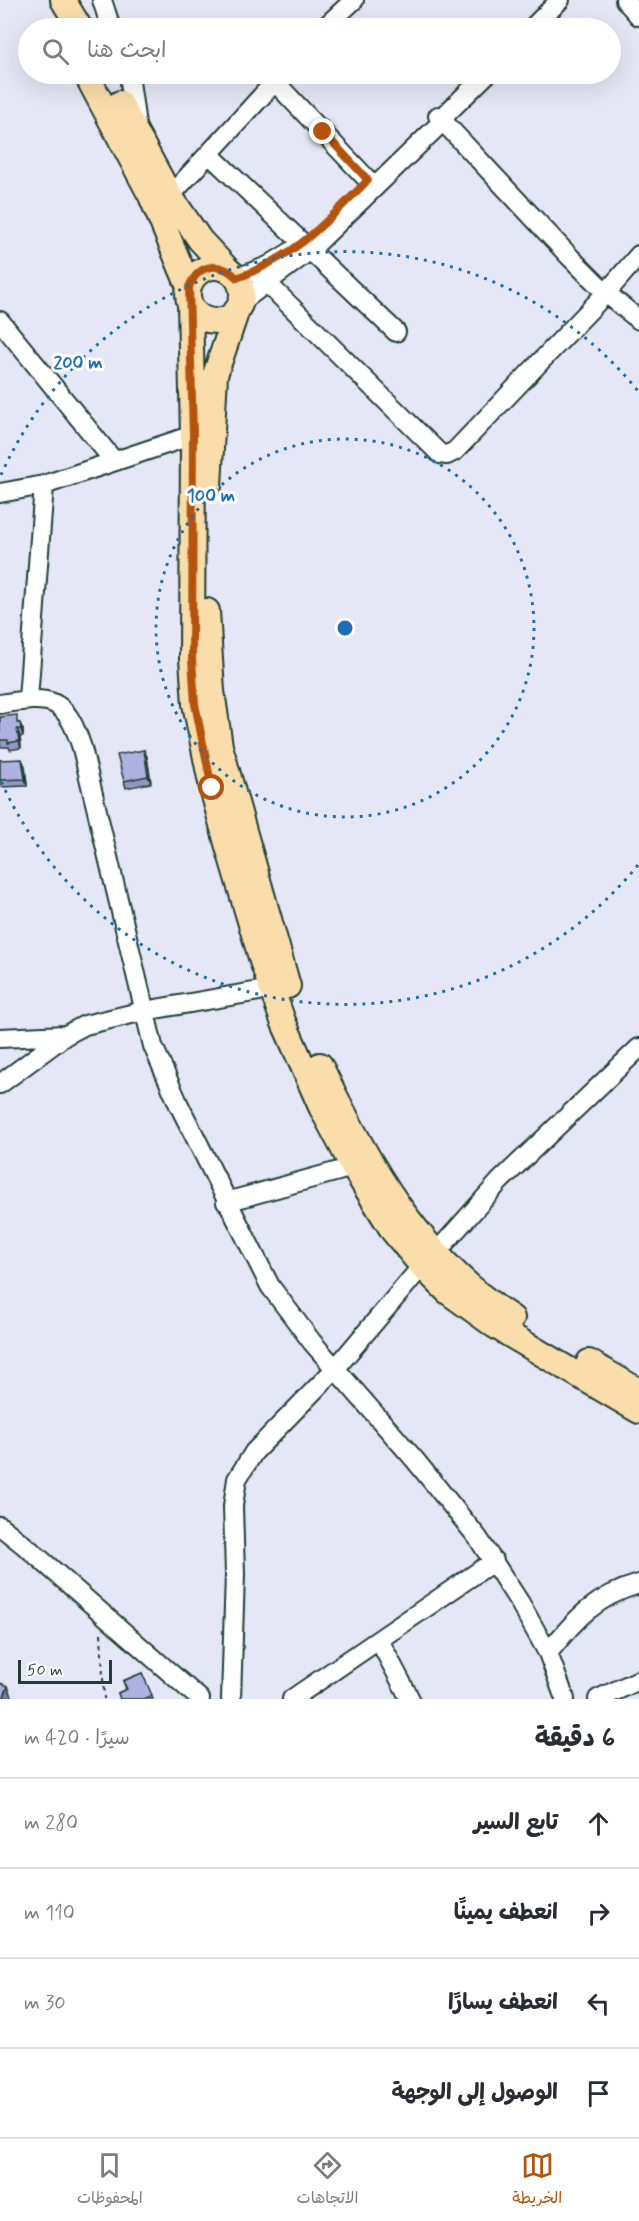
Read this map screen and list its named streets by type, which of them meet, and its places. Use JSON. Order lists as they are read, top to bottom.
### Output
{
  "scale_bar": "50 m",
  "page": {
    "search": "ابحث هنا",
    "scale": "50 m",
    "heading": ["6 دقيقة", "سيرًا · 420 m"],
    "list": [
      ["تابع السير", "280 m"],
      ["انعطف يمينًا", "110 m"],
      ["انعطف يسارًا", "30 m"],
      "الوصول إلى الوجهة"
    ],
    "nav": ["الخريطة", "الاتجاهات", "المحفوظات"]
  },
  "rings": ["200 m", "100 m"]
}
